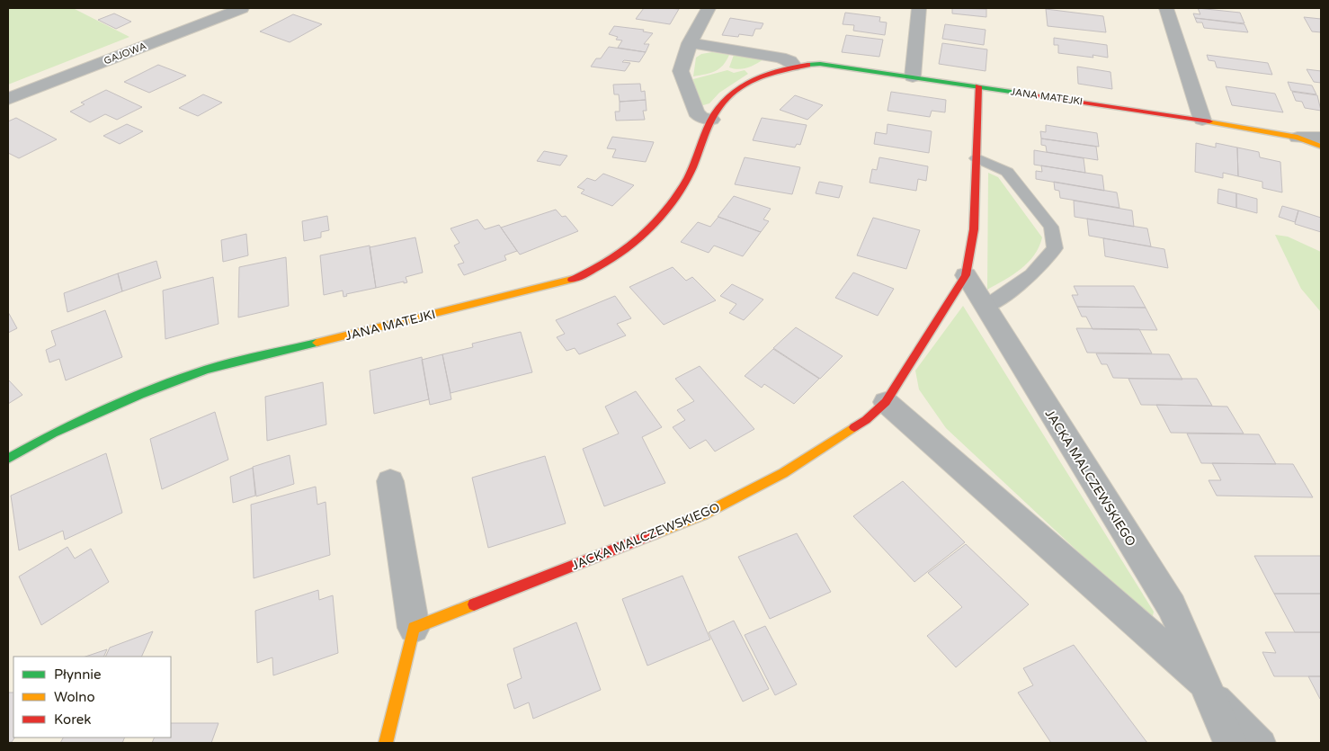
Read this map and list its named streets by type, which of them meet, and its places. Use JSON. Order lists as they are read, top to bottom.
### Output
{
  "streets": {
    "street": ["GAJOWA", "JANA MATEJKI", "JACKA MALCZEWSKIEGO"]
  },
  "crossings": [
    ["JANA MATEJKI", "JACKA MALCZEWSKIEGO"]
  ],
  "legend": ["Płynnie", "Wolno", "Korek"]
}
